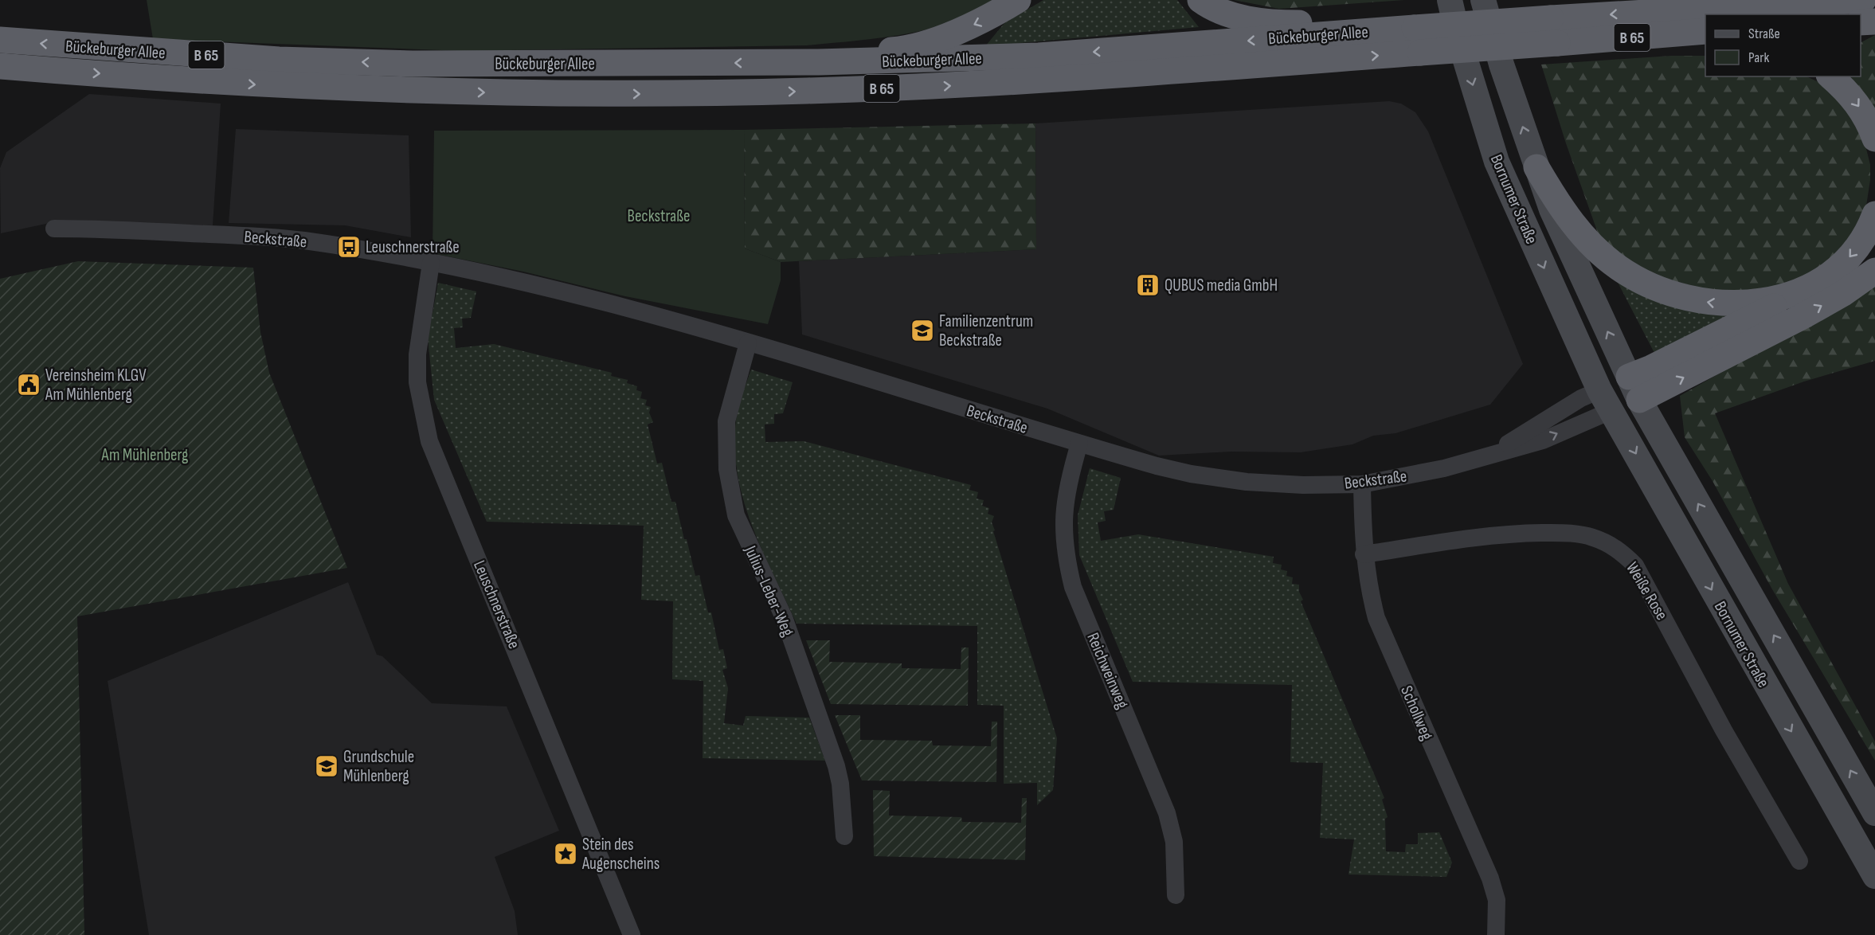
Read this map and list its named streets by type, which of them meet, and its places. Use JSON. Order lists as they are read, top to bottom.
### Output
{
  "streets": {
    "highway": ["Bückeburger Allee", "B 65"],
    "main road": ["Bornumer Straße"],
    "street": [
      "Beckstraße",
      "Julius-Leber-Weg",
      "Weiße Rose",
      "Leuschnerstraße",
      "Reichweinweg",
      "Schollweg"
    ]
  },
  "crossings": [
    ["Bornumer Straße", "Beckstraße"],
    ["Beckstraße", "Julius-Leber-Weg"],
    ["Beckstraße", "Leuschnerstraße"],
    ["Beckstraße", "Reichweinweg"],
    ["Beckstraße", "Schollweg"],
    ["Weiße Rose", "Schollweg"]
  ],
  "parks": ["Beckstraße", "Am Mühlenberg"],
  "places": {
    "bus stop": ["Leuschnerstraße"],
    "building": ["QUBUS media GmbH"],
    "school or university": ["Familienzentrum Beckstraße", "Grundschule Mühlenberg"],
    "public building": ["Vereinsheim KLGV Am Mühlenberg"],
    "place": ["Stein des Augenscheins"]
  },
  "legend": ["Straße", "Park"]
}
